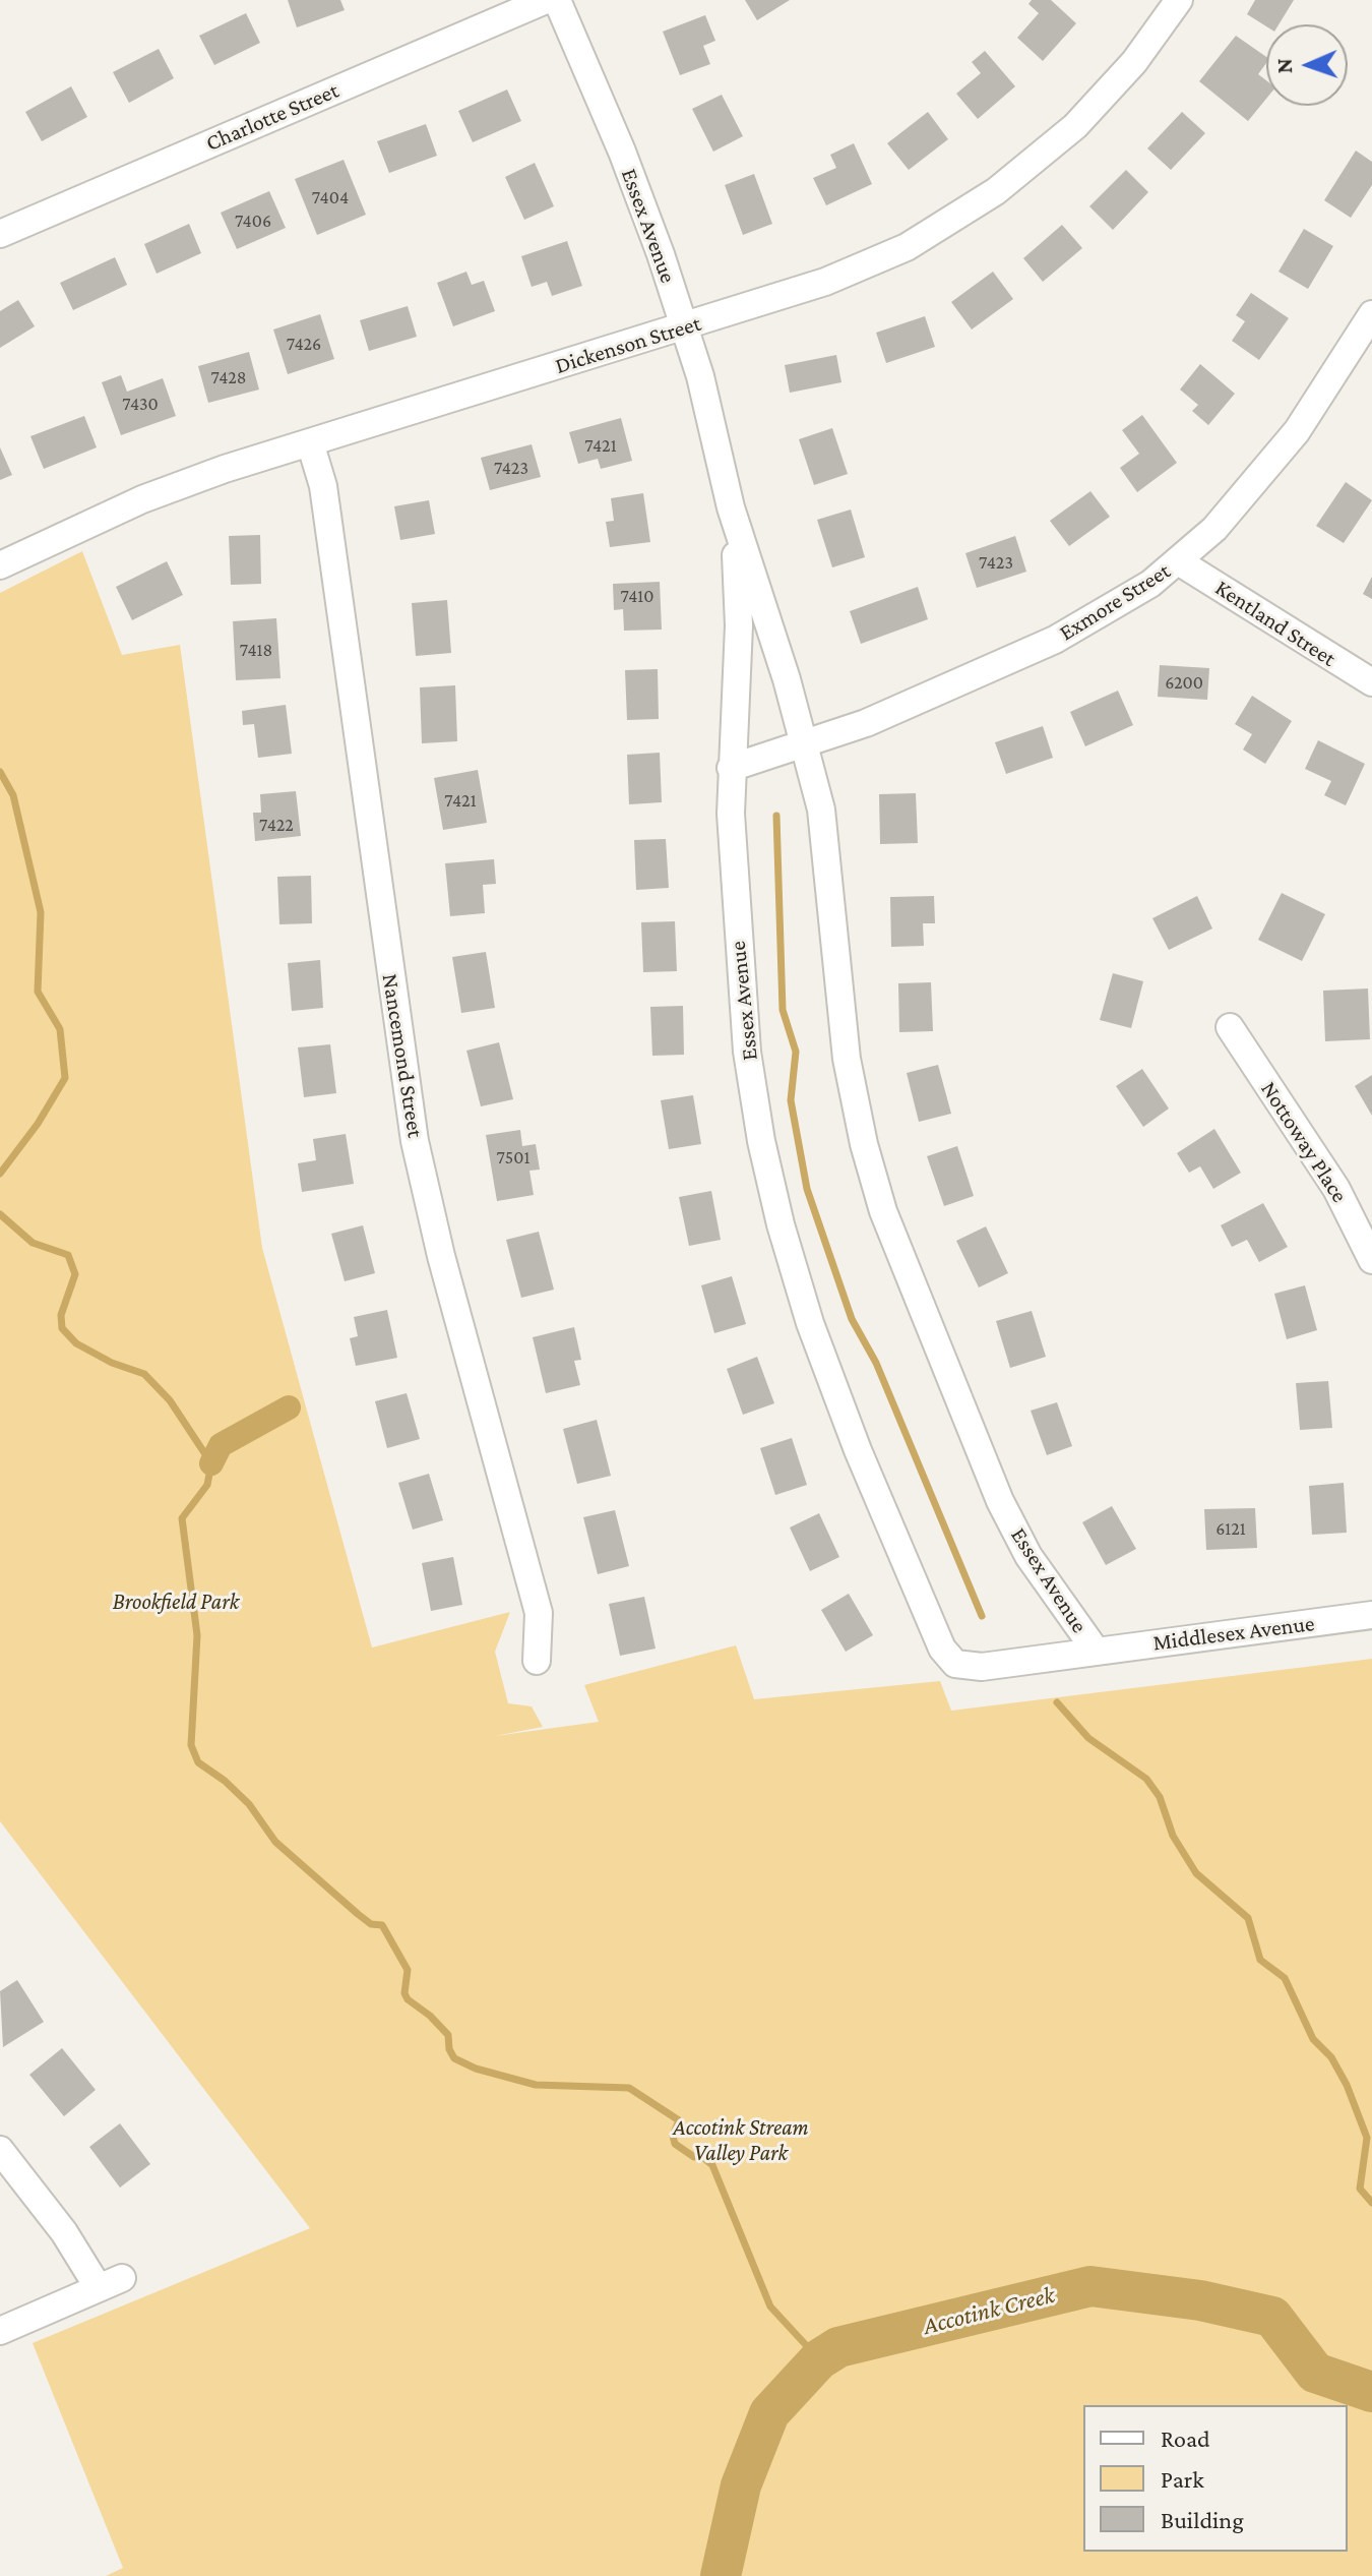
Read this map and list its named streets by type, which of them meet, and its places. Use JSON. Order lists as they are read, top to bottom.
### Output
{
  "streets": {
    "street": [
      "Charlotte Street",
      "Essex Avenue",
      "Dickenson Street",
      "Exmore Street",
      "Kentland Street",
      "Nancemond Street",
      "Nottoway Place",
      "Middlesex Avenue"
    ]
  },
  "crossings": [
    ["Essex Avenue", "Dickenson Street"],
    ["Essex Avenue", "Exmore Street"],
    ["Essex Avenue", "Middlesex Avenue"],
    ["Dickenson Street", "Nancemond Street"],
    ["Exmore Street", "Kentland Street"]
  ],
  "water": ["Accotink Creek"],
  "parks": ["Brookfield Park", "Accotink Stream Valley Park"],
  "house_numbers": [
    "7404",
    "7406",
    "7426",
    "7428",
    "7430",
    "7421",
    "7423",
    "7423",
    "7410",
    "7418",
    "6200",
    "7421",
    "7422",
    "7501",
    "6121"
  ],
  "legend": ["Road", "Park", "Building"],
  "north": "left"
}
